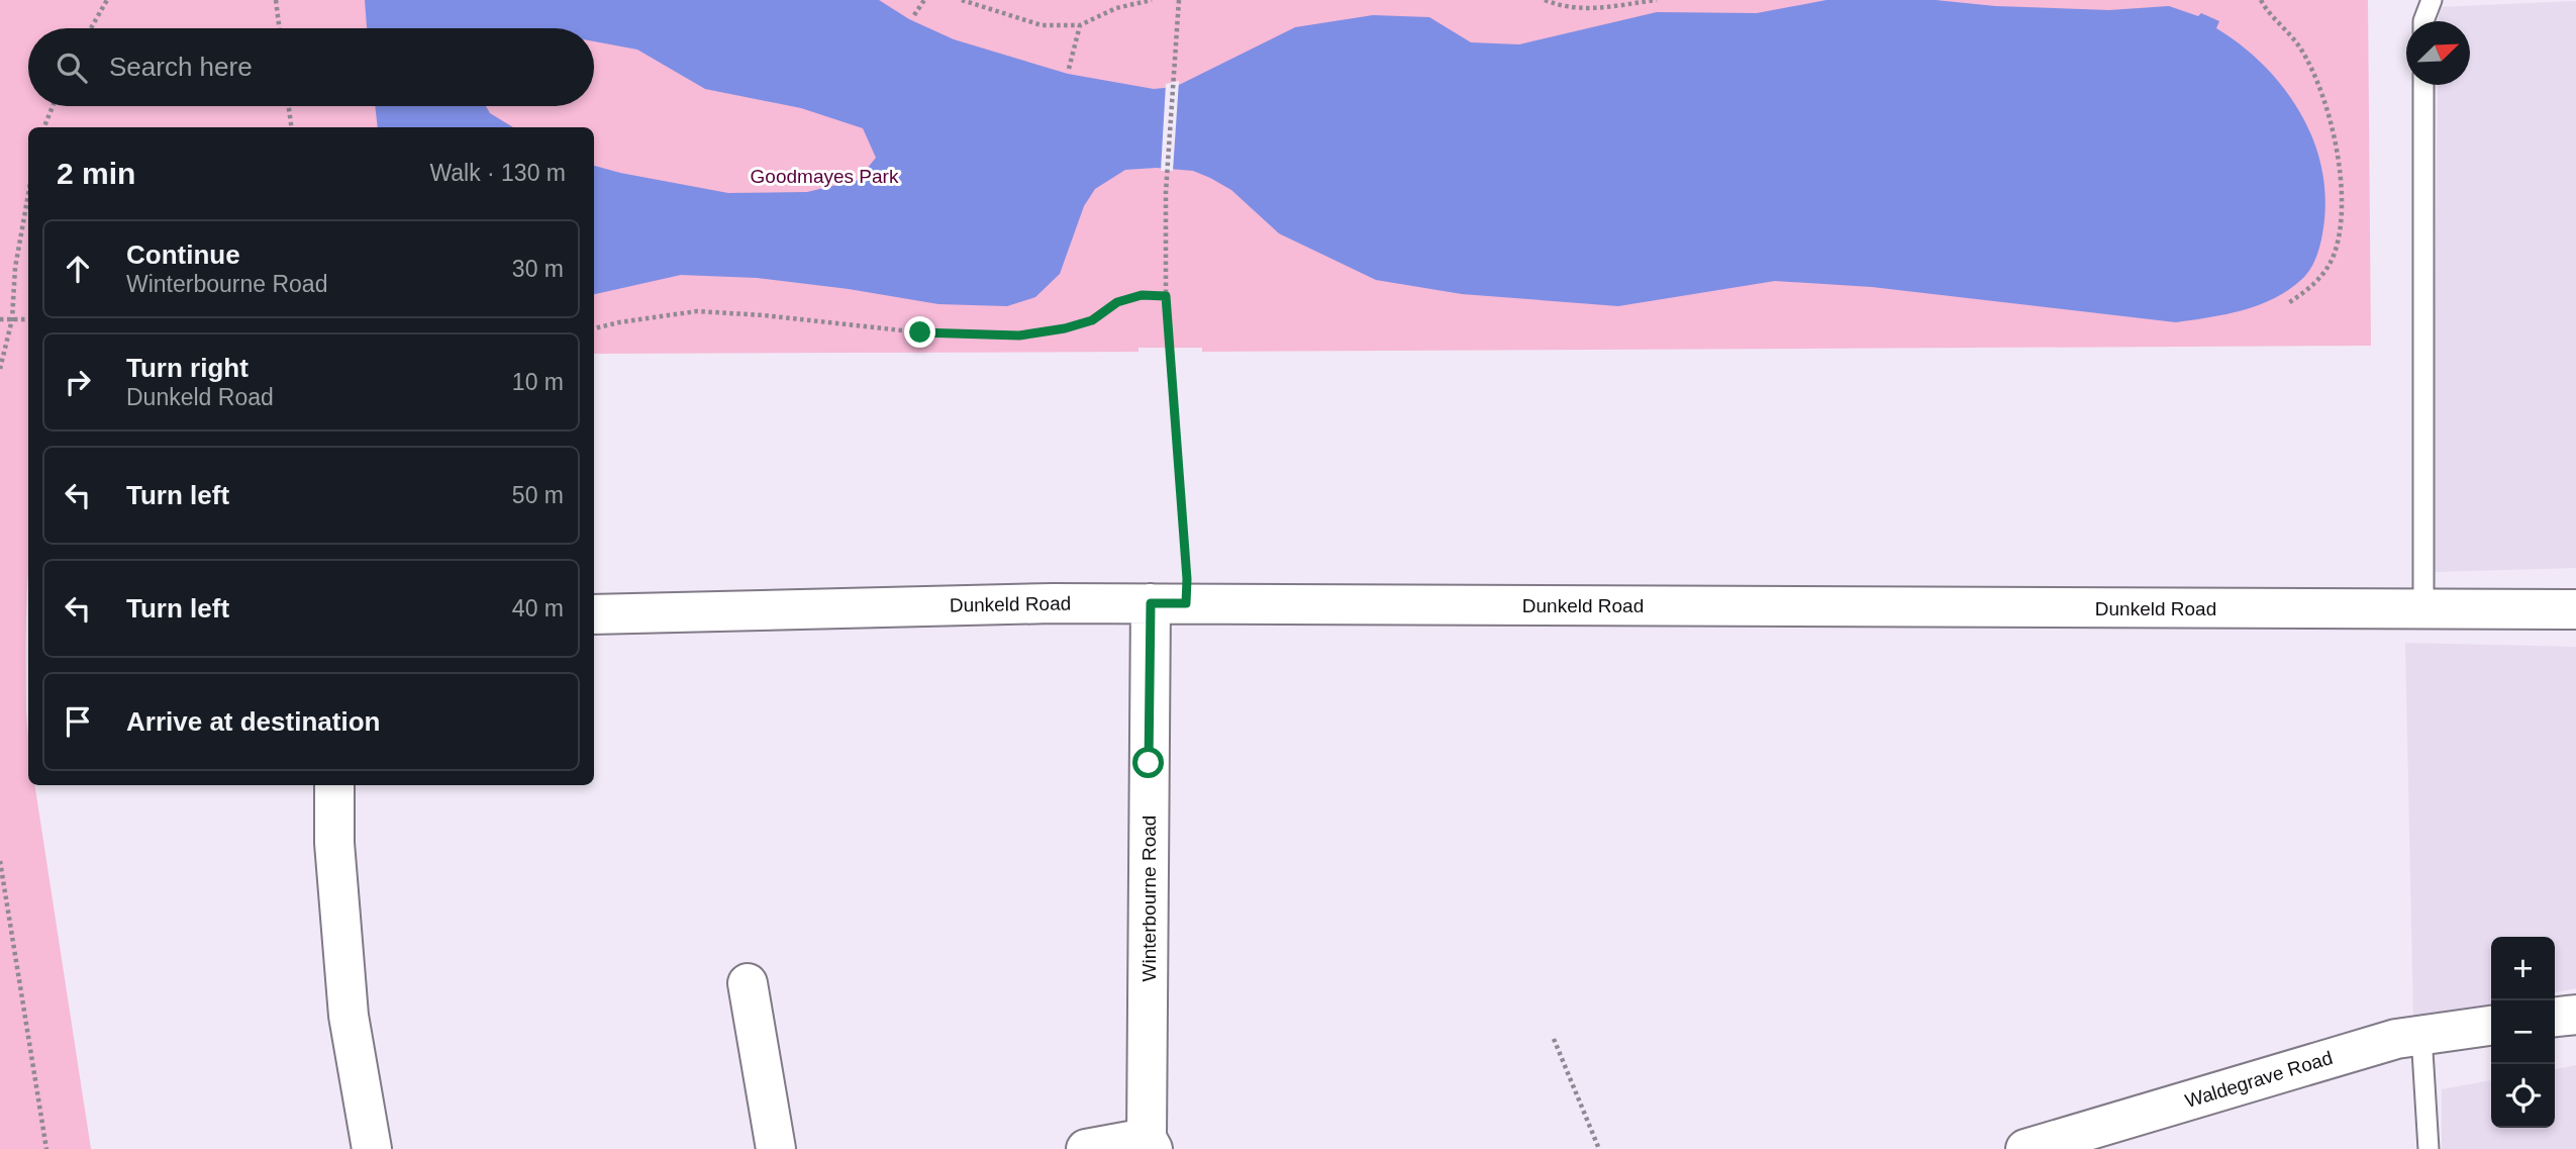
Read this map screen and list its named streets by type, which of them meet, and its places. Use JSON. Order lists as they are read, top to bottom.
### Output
{
  "streets": {
    "street": ["Dunkeld Road", "Winterbourne Road", "Waldegrave Road"]
  },
  "crossings": [
    ["Dunkeld Road", "Winterbourne Road"]
  ],
  "parks": ["Goodmayes Park"],
  "north": "top right",
  "page": {
    "search": "Search here",
    "heading": ["2 min", "Walk · 130 m"],
    "list": [
      ["Continue", "Winterbourne Road", "30 m"],
      ["Turn right", "Dunkeld Road", "10 m"],
      ["Turn left", "50 m"],
      ["Turn left", "40 m"],
      "Arrive at destination"
    ],
    "map_buttons": ["+", "−"]
  }
}
